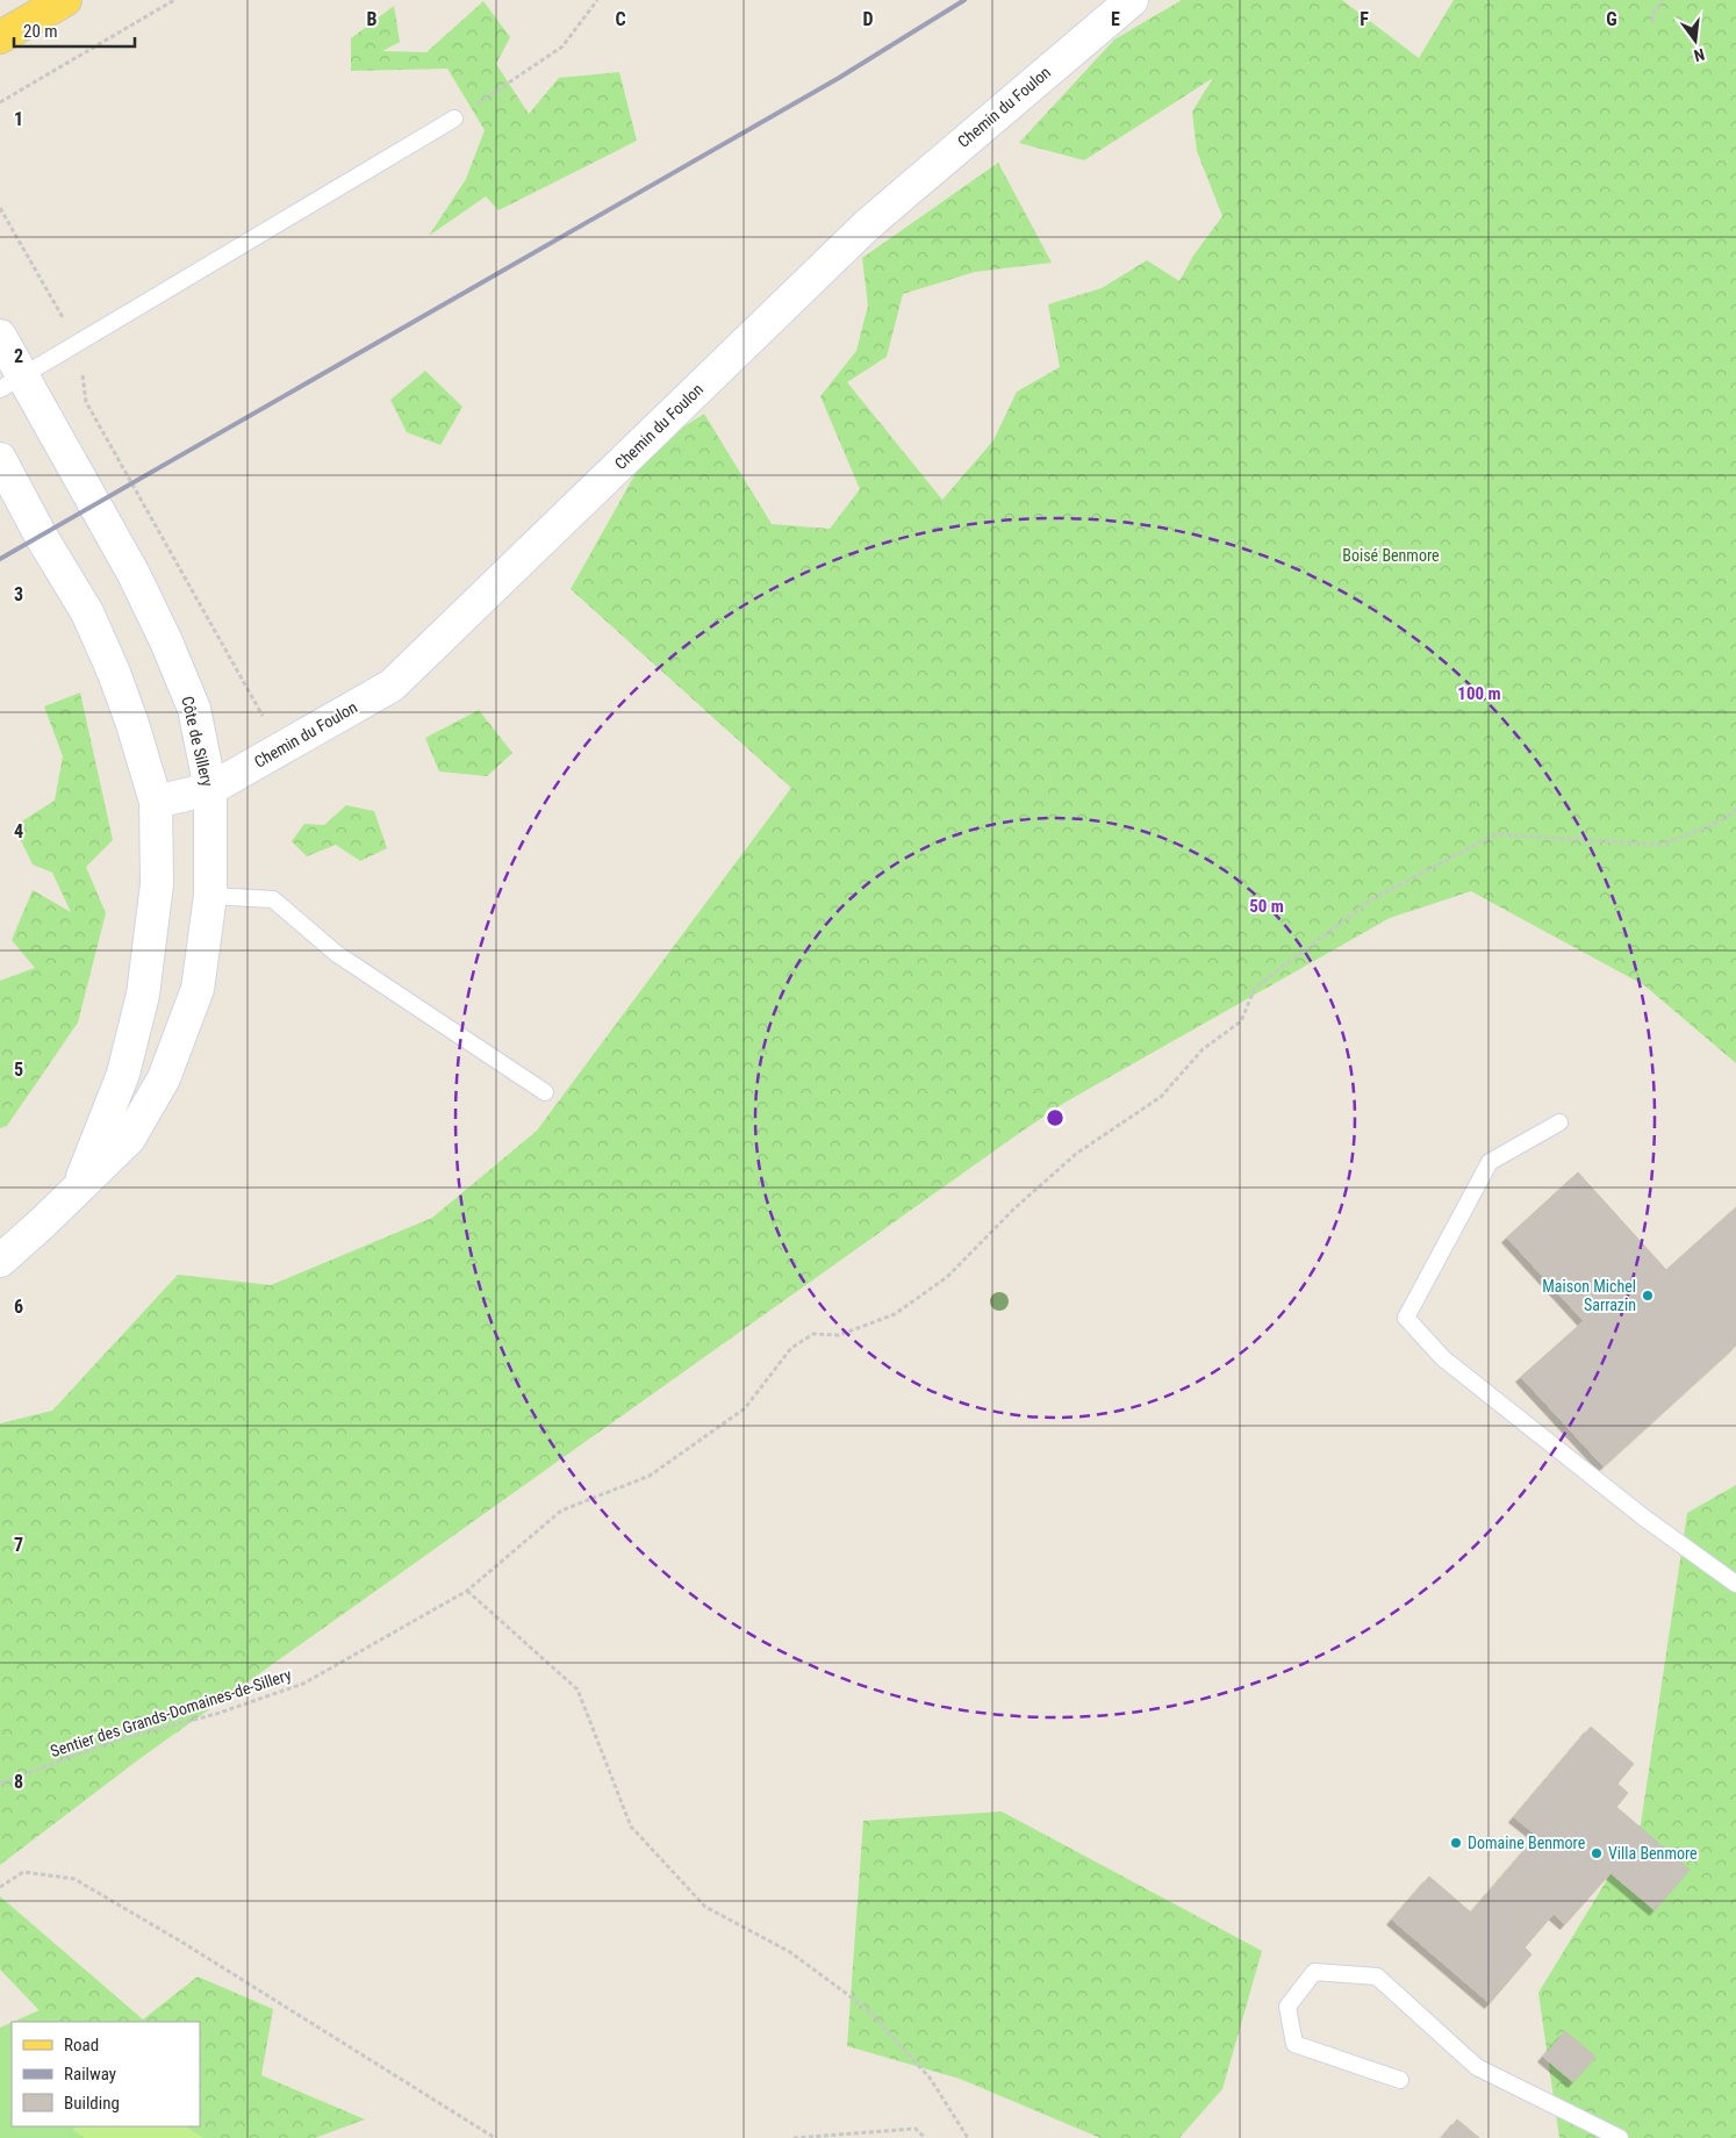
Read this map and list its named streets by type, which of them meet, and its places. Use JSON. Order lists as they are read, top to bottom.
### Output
{
  "streets": {
    "street": ["Chemin du Foulon", "Côte de Sillery"],
    "path": ["Sentier des Grands-Domaines-de-Sillery"]
  },
  "crossings": [
    ["Chemin du Foulon", "Côte de Sillery"]
  ],
  "parks": ["Boisé Benmore"],
  "places": ["Maison Michel Sarrazin", "Domaine Benmore", "Villa Benmore"],
  "legend": ["Road", "Railway", "Building"],
  "scale_bar": "20 m",
  "north": "bottom",
  "grid": {
    "columns": [
      "B",
      "C",
      "D",
      "E",
      "F",
      "G"
    ],
    "rows": [
      "1",
      "2",
      "3",
      "4",
      "5",
      "6",
      "7",
      "8"
    ]
  },
  "rings": ["100 m", "50 m"]
}
